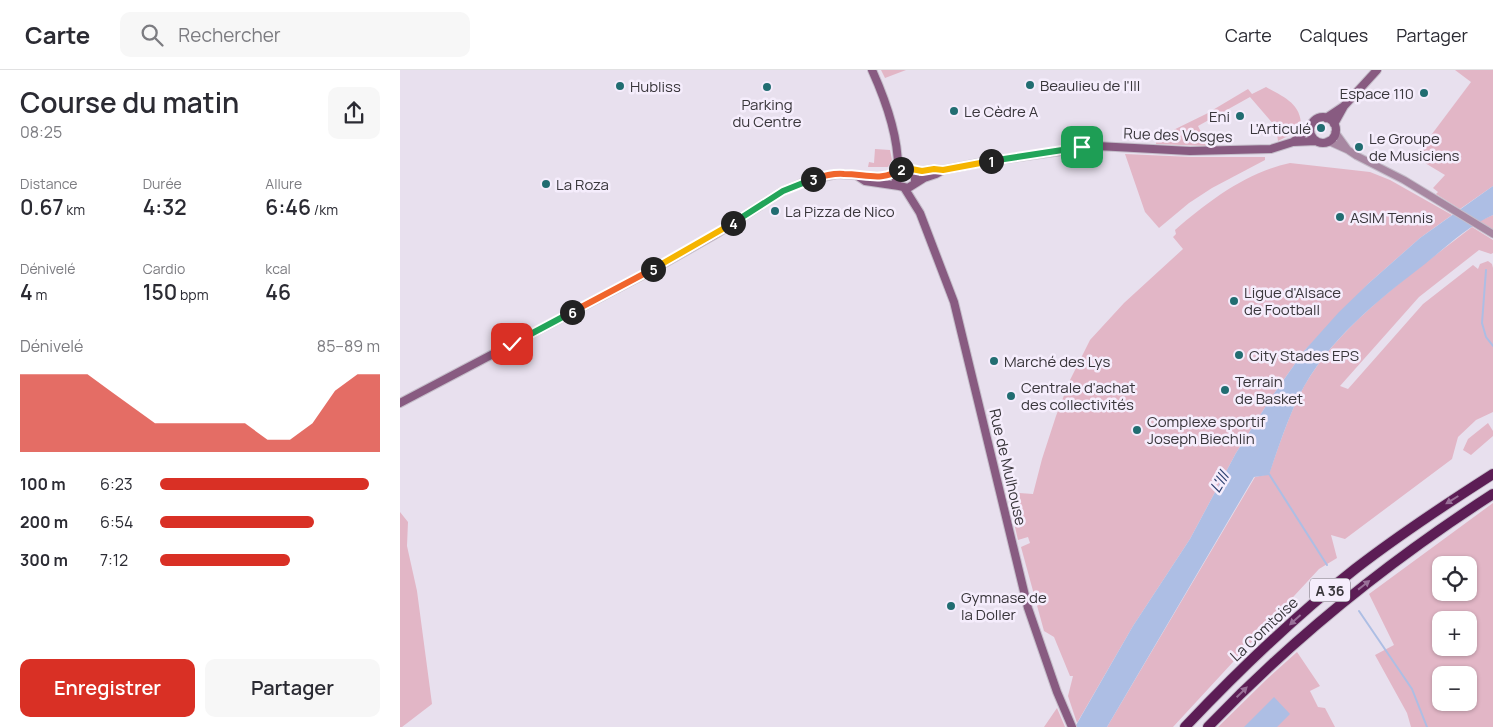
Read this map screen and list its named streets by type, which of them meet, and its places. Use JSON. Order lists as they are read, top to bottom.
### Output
{
  "streets": {
    "highway": ["A 36", "La Comtoise"],
    "main road": ["Rue des Vosges", "Rue de Mulhouse"]
  },
  "crossings": [
    ["Rue des Vosges", "Rue de Mulhouse"]
  ],
  "water": ["L'Ill"],
  "places": [
    "Beaulieu de l'Ill",
    "Hubliss",
    "Parking du Centre",
    "Espace 110",
    "Le Cèdre A",
    "Eni",
    "L’Articulé",
    "Le Groupe de Musiciens",
    "La Roza",
    "La Pizza de Nico",
    "ASIM Tennis",
    "Ligue d'Alsace de Football",
    "City Stades EPS",
    "Marché des Lys",
    "Terrain de Basket",
    "Centrale d'achat des collectivités",
    "Complexe sportif Joseph Biechlin",
    "Gymnase de la Doller"
  ],
  "page": {
    "header": "Carte",
    "search": "Rechercher",
    "nav": ["Carte", "Calques", "Partager"],
    "heading": ["Course du matin", "08:25"],
    "pins": [
      "1",
      "2",
      "3",
      "4",
      "5",
      "6"
    ],
    "stats": [
      ["Distance", "0.67 km"],
      ["Durée", "4:32"],
      ["Allure", "6:46 /km"],
      ["Dénivelé", "4 m"],
      ["Cardio", "150 bpm"],
      ["kcal", "46"]
    ],
    "chart": ["Dénivelé", "85–89 m"],
    "list": [
      {
        "name": "100 m",
        "note": "6:23"
      },
      {
        "name": "200 m",
        "note": "6:54"
      },
      {
        "name": "300 m",
        "note": "7:12"
      }
    ],
    "map_buttons": ["+", "−"],
    "buttons": ["Enregistrer", "Partager"]
  }
}
